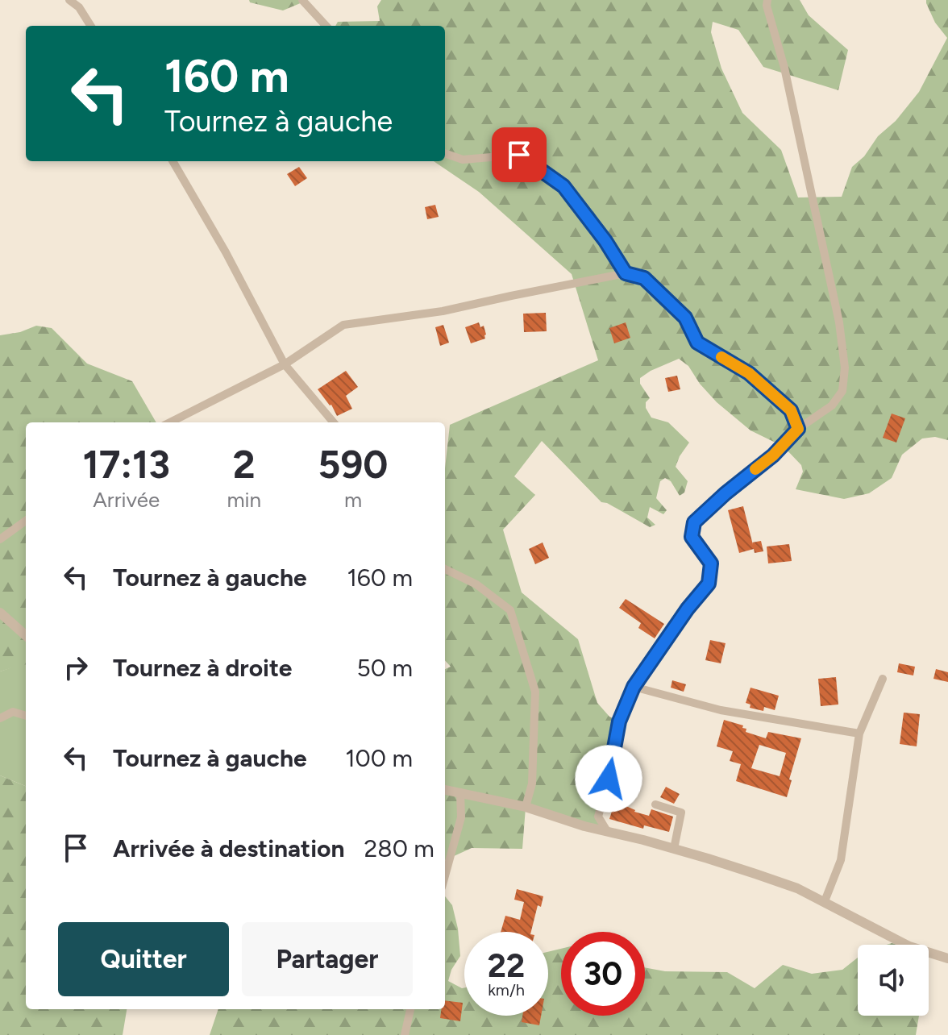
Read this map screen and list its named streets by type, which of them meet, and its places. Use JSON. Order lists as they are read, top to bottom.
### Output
{
  "page": {
    "turn": ["160 m", "Tournez à gauche"],
    "eta": [
      "17:13",
      "Arrivée",
      "2",
      "min",
      "590",
      "m"
    ],
    "list": [
      {
        "name": "Tournez à gauche",
        "value": "160 m"
      },
      {
        "name": "Tournez à droite",
        "value": "50 m"
      },
      {
        "name": "Tournez à gauche",
        "value": "100 m"
      },
      {
        "name": "Arrivée à destination",
        "value": "280 m"
      }
    ],
    "buttons": ["Quitter", "Partager"],
    "speed": "22 km/h",
    "limit": "30"
  }
}
